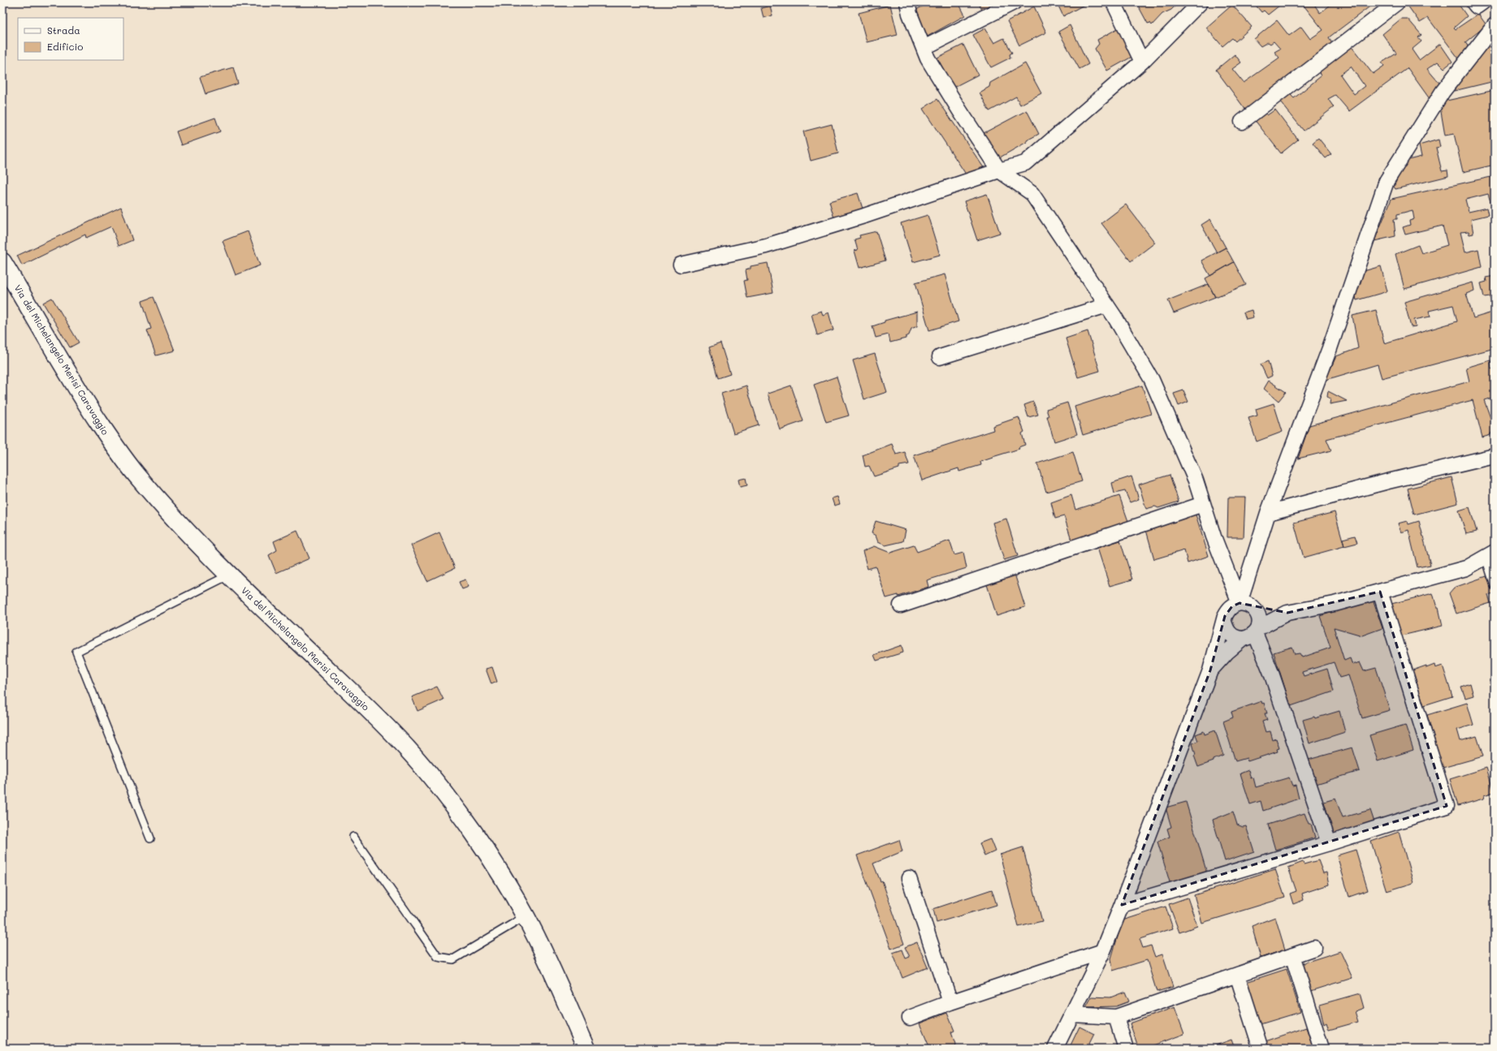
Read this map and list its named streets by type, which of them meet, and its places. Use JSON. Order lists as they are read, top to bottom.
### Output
{
  "streets": {
    "street": ["Via del Michelangelo Merisi Caravaggio"]
  },
  "legend": ["Strada", "Edificio"]
}
